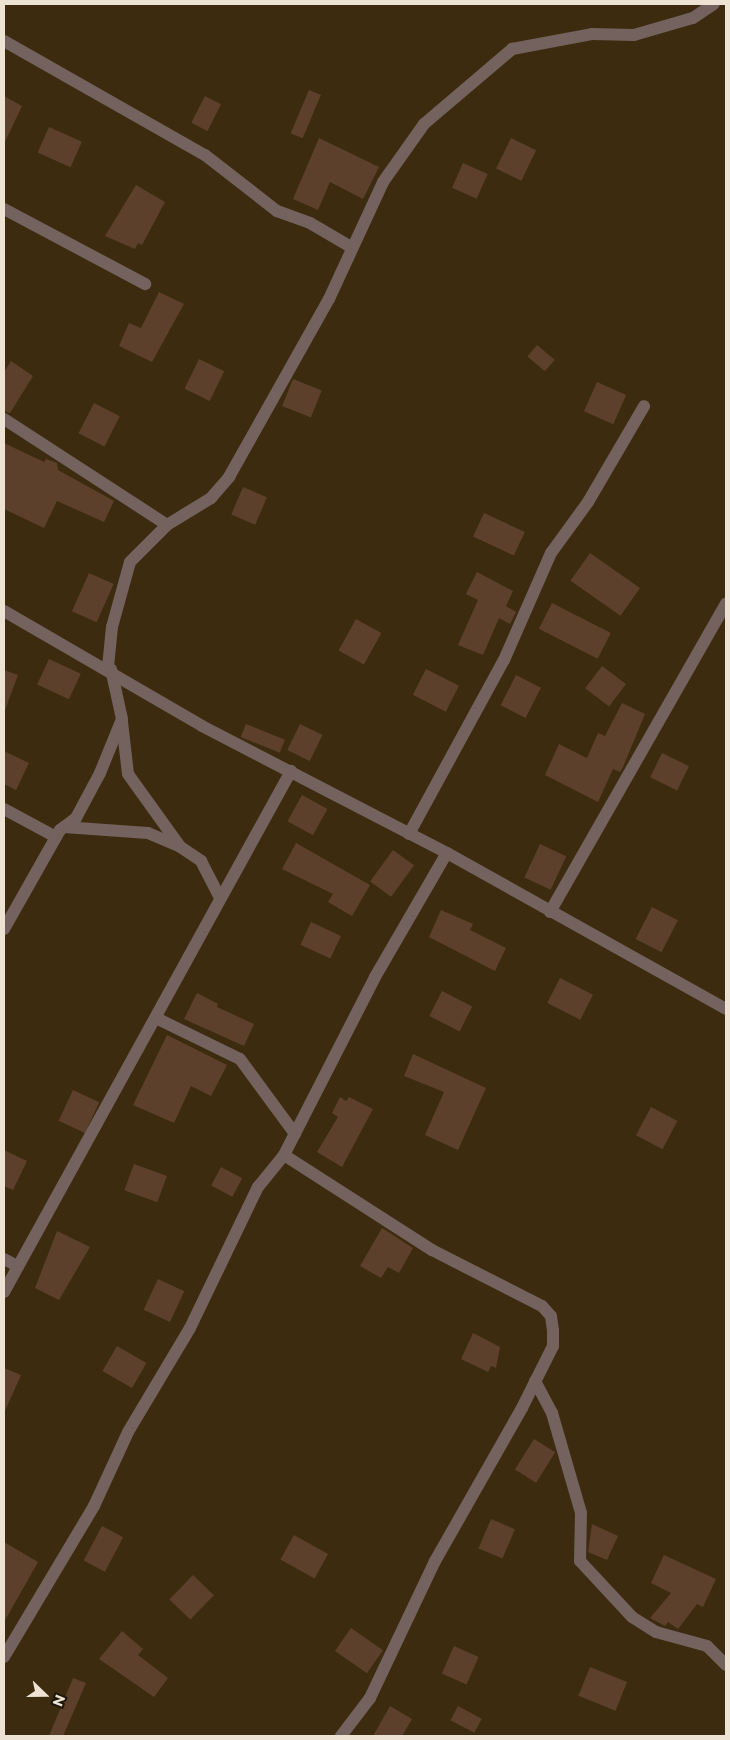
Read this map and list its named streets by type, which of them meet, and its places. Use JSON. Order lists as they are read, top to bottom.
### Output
{
  "north": "right"
}
